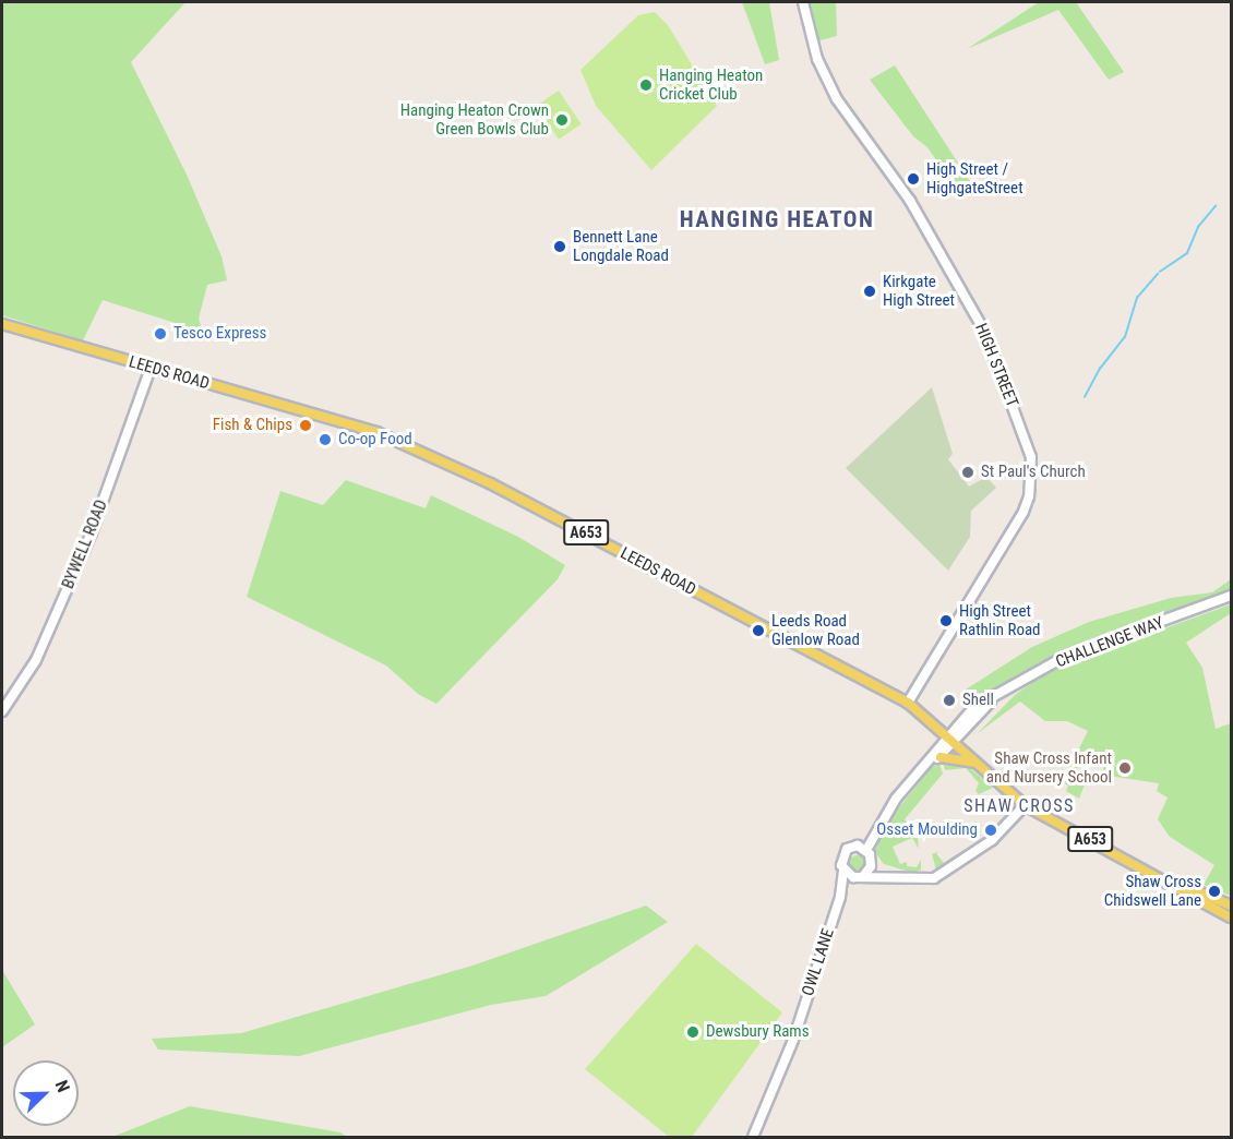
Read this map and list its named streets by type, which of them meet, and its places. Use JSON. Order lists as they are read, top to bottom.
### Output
{
  "streets": {
    "main road": [
      "HIGH STREET",
      "LEEDS ROAD",
      "A653",
      "BYWELL ROAD",
      "CHALLENGE WAY",
      "OWL LANE"
    ]
  },
  "crossings": [
    ["HIGH STREET", "LEEDS ROAD"],
    ["LEEDS ROAD", "BYWELL ROAD"],
    ["LEEDS ROAD", "CHALLENGE WAY"]
  ],
  "districts": ["HANGING HEATON", "SHAW CROSS"],
  "places": [
    "Hanging Heaton Cricket Club",
    "Hanging Heaton Crown Green Bowls Club",
    "High Street / HighgateStreet",
    "Bennett Lane Longdale Road",
    "Kirkgate High Street",
    "Tesco Express",
    "Fish & Chips",
    "Co-op Food",
    "St Paul's Church",
    "High Street Rathlin Road",
    "Leeds Road Glenlow Road",
    "Shell",
    "Shaw Cross Infant and Nursery School",
    "Osset Moulding",
    "Shaw Cross Chidswell Lane",
    "Dewsbury Rams"
  ],
  "north": "top right"
}
